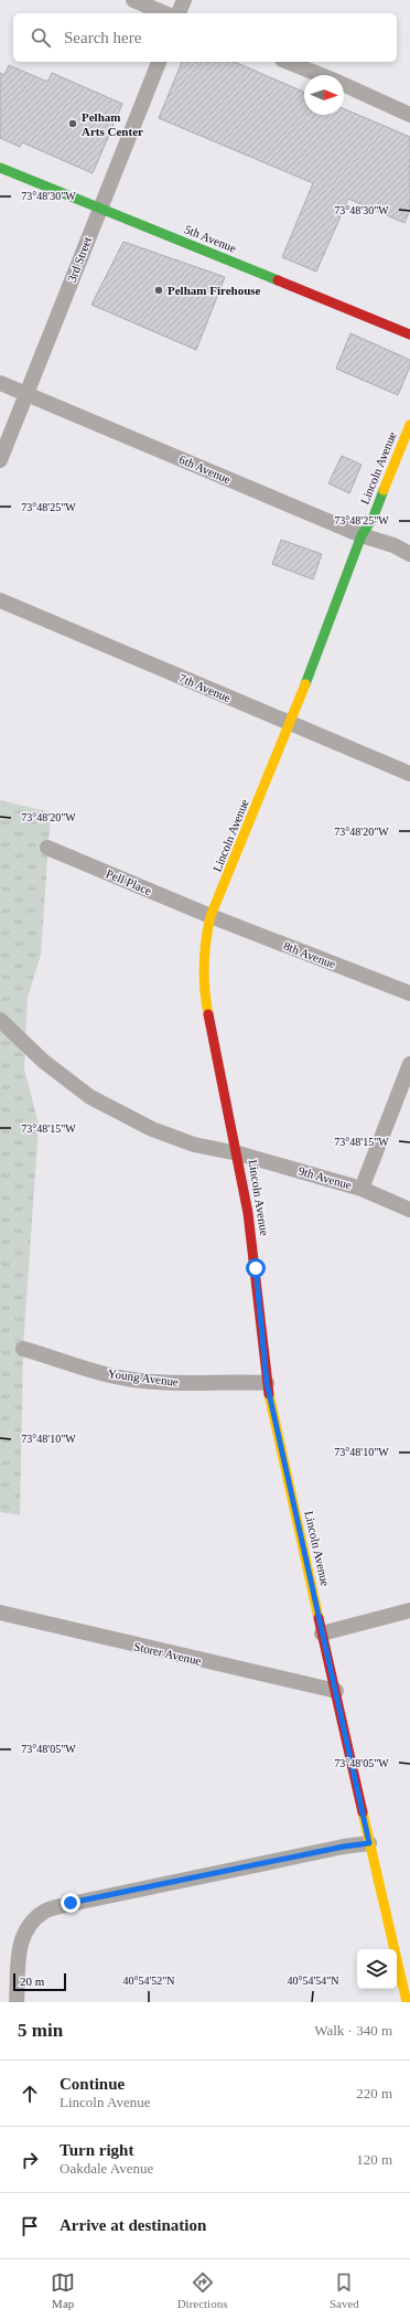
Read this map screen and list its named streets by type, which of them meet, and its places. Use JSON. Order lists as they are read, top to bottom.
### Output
{
  "streets": {
    "main road": ["5th Avenue", "Lincoln Avenue"],
    "street": [
      "3rd Street",
      "6th Avenue",
      "7th Avenue",
      "Pell Place",
      "8th Avenue",
      "9th Avenue",
      "Young Avenue",
      "Storer Avenue"
    ]
  },
  "crossings": [
    ["5th Avenue", "3rd Street"],
    ["3rd Street", "6th Avenue"],
    ["Lincoln Avenue", "6th Avenue"],
    ["Lincoln Avenue", "7th Avenue"],
    ["Lincoln Avenue", "Pell Place"],
    ["Lincoln Avenue", "8th Avenue"],
    ["Lincoln Avenue", "9th Avenue"],
    ["Lincoln Avenue", "Young Avenue"],
    ["Lincoln Avenue", "Storer Avenue"],
    ["Pell Place", "8th Avenue"]
  ],
  "places": ["Pelham Arts Center", "Pelham Firehouse"],
  "scale_bar": "20 m",
  "north": "right",
  "page": {
    "search": "Search here",
    "scale": "20 m",
    "heading": ["5 min", "Walk · 340 m"],
    "list": [
      ["Continue", "Lincoln Avenue", "220 m"],
      ["Turn right", "Oakdale Avenue", "120 m"],
      "Arrive at destination"
    ],
    "nav": ["Map", "Directions", "Saved"]
  },
  "coordinates": [
    "73°48'30\"W",
    "73°48'25\"W",
    "73°48'20\"W",
    "73°48'15\"W",
    "73°48'10\"W",
    "73°48'05\"W",
    "40°54'52\"N",
    "40°54'54\"N"
  ]
}
